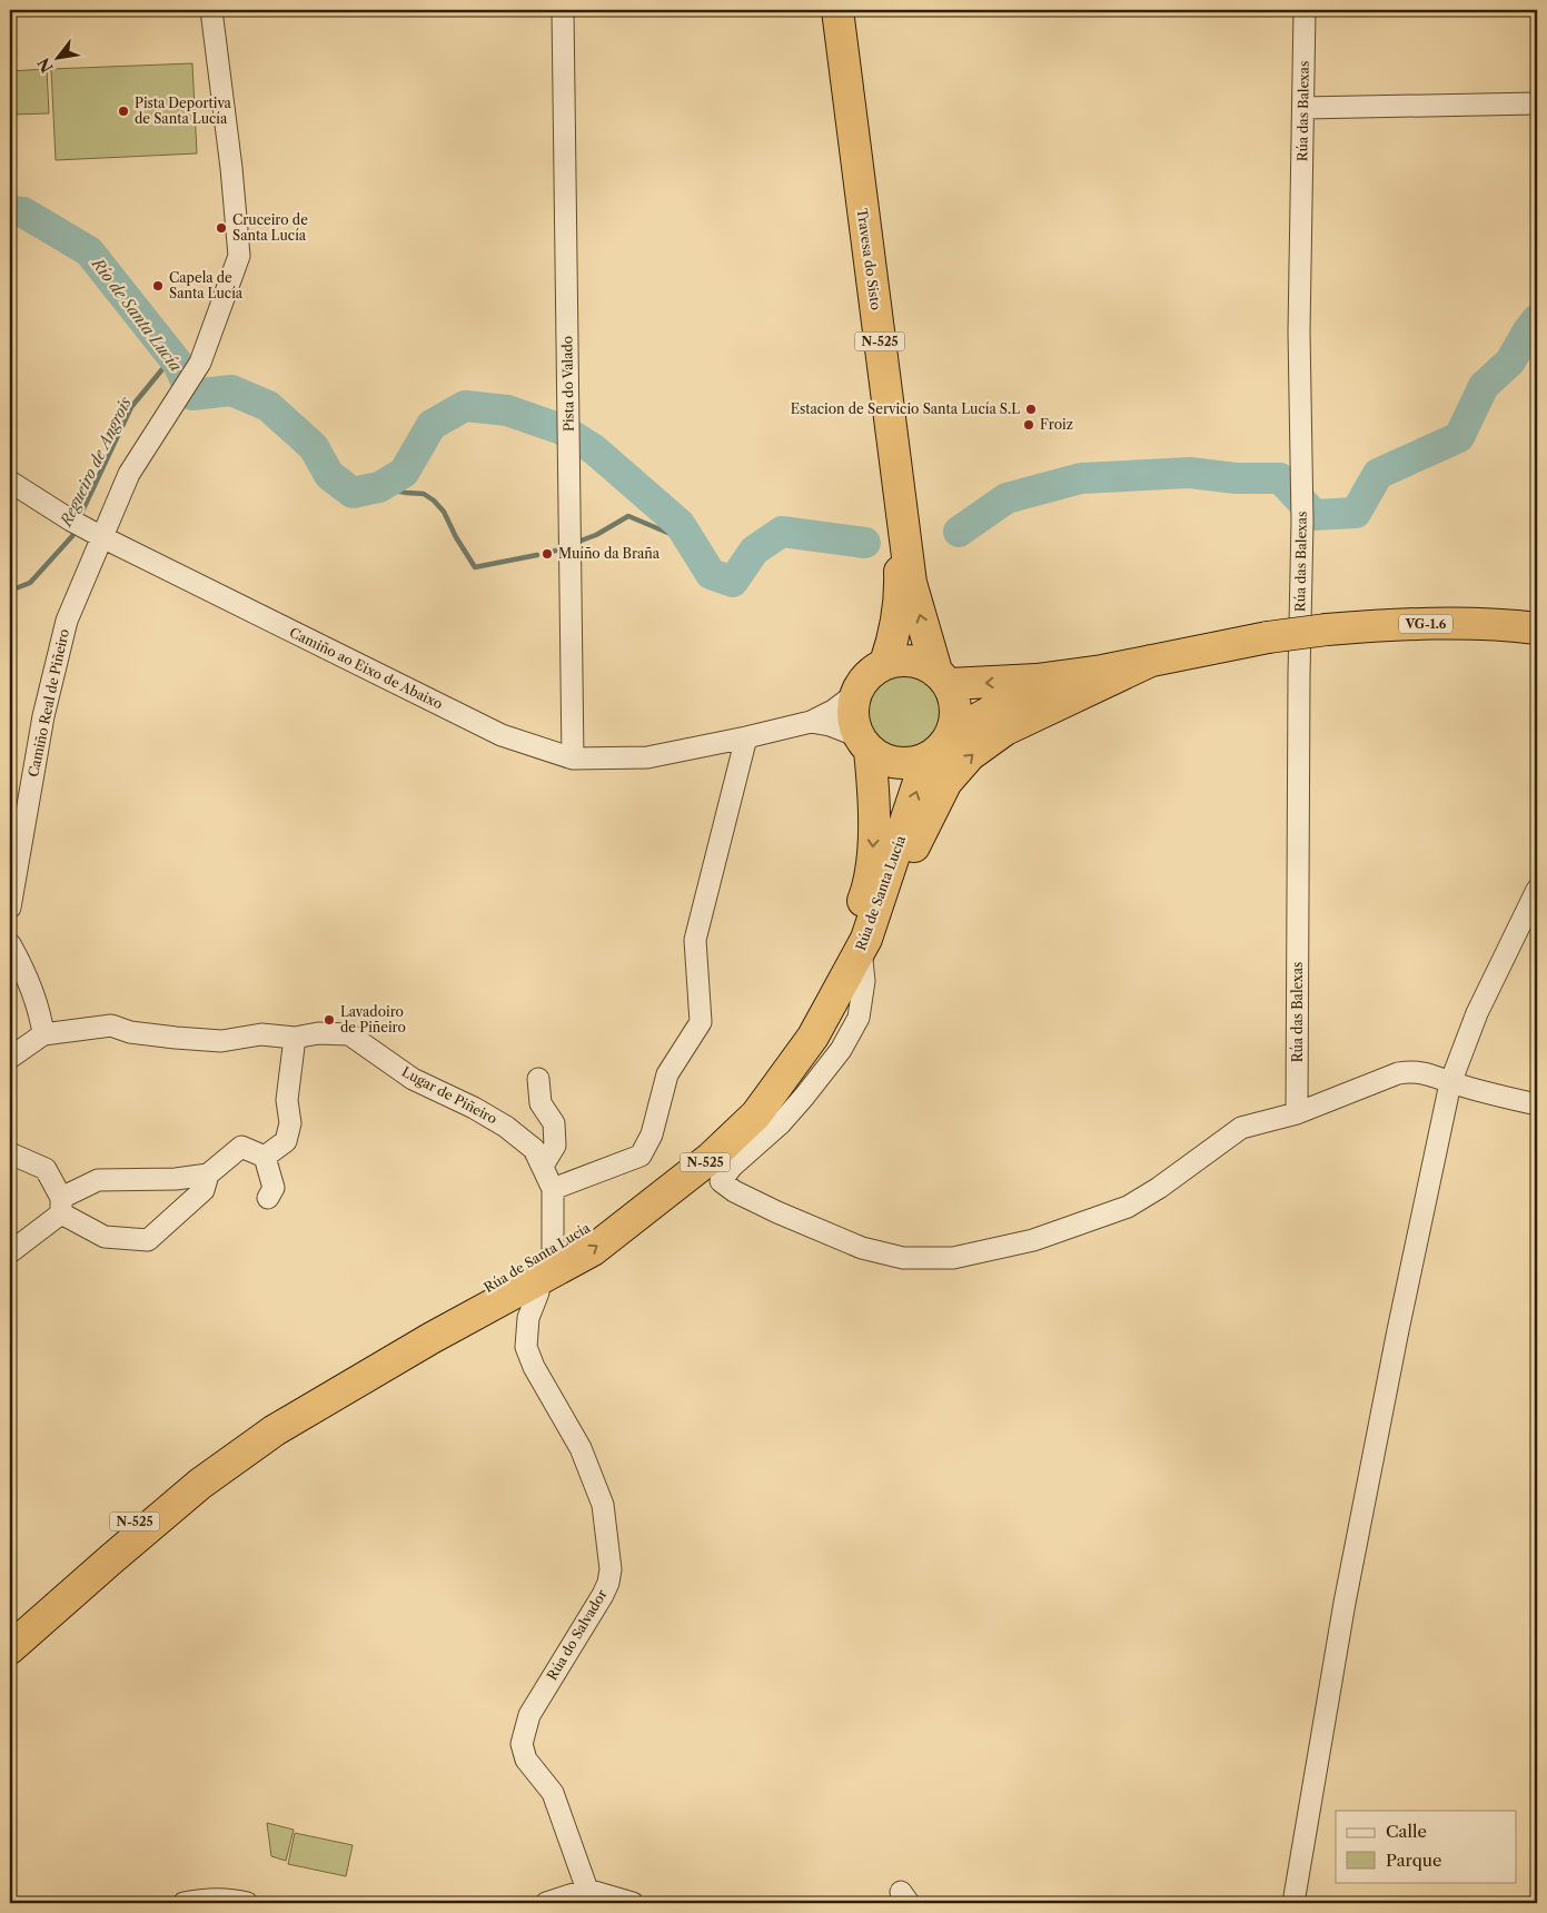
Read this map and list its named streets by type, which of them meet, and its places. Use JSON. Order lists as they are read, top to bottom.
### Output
{
  "streets": {
    "highway": [
      "Travesa do Sisto",
      "N-525",
      "VG-1.6",
      "Rúa de Santa Lucía"
    ],
    "street": [
      "Rúa das Balexas",
      "Pista do Valado",
      "Camiño ao Eixo de Abaixo",
      "Camiño Real de Piñeiro",
      "Lugar de Piñeiro",
      "Rúa do Salvador"
    ]
  },
  "crossings": [
    ["Travesa do Sisto", "N-525"],
    ["Travesa do Sisto", "VG-1.6"],
    ["Travesa do Sisto", "Rúa de Santa Lucía"],
    ["N-525", "VG-1.6"],
    ["N-525", "Rúa de Santa Lucía"],
    ["Pista do Valado", "Camiño ao Eixo de Abaixo"],
    ["VG-1.6", "Rúa de Santa Lucía"],
    ["Camiño ao Eixo de Abaixo", "Camiño Real de Piñeiro"],
    ["Rúa de Santa Lucía", "Lugar de Piñeiro"],
    ["Rúa de Santa Lucía", "Rúa do Salvador"]
  ],
  "water": ["Río de Santa Lucía", "Regueiro de Angrois"],
  "places": [
    "Pista Deportiva de Santa Lucía",
    "Cruceiro de Santa Lucía",
    "Capela de Santa Lucía",
    "Estacion de Servicio Santa Lucía S.L",
    "Froiz",
    "Muíño da Braña",
    "Lavadoiro de Piñeiro"
  ],
  "legend": ["Calle", "Parque"],
  "north": "bottom left"
}
